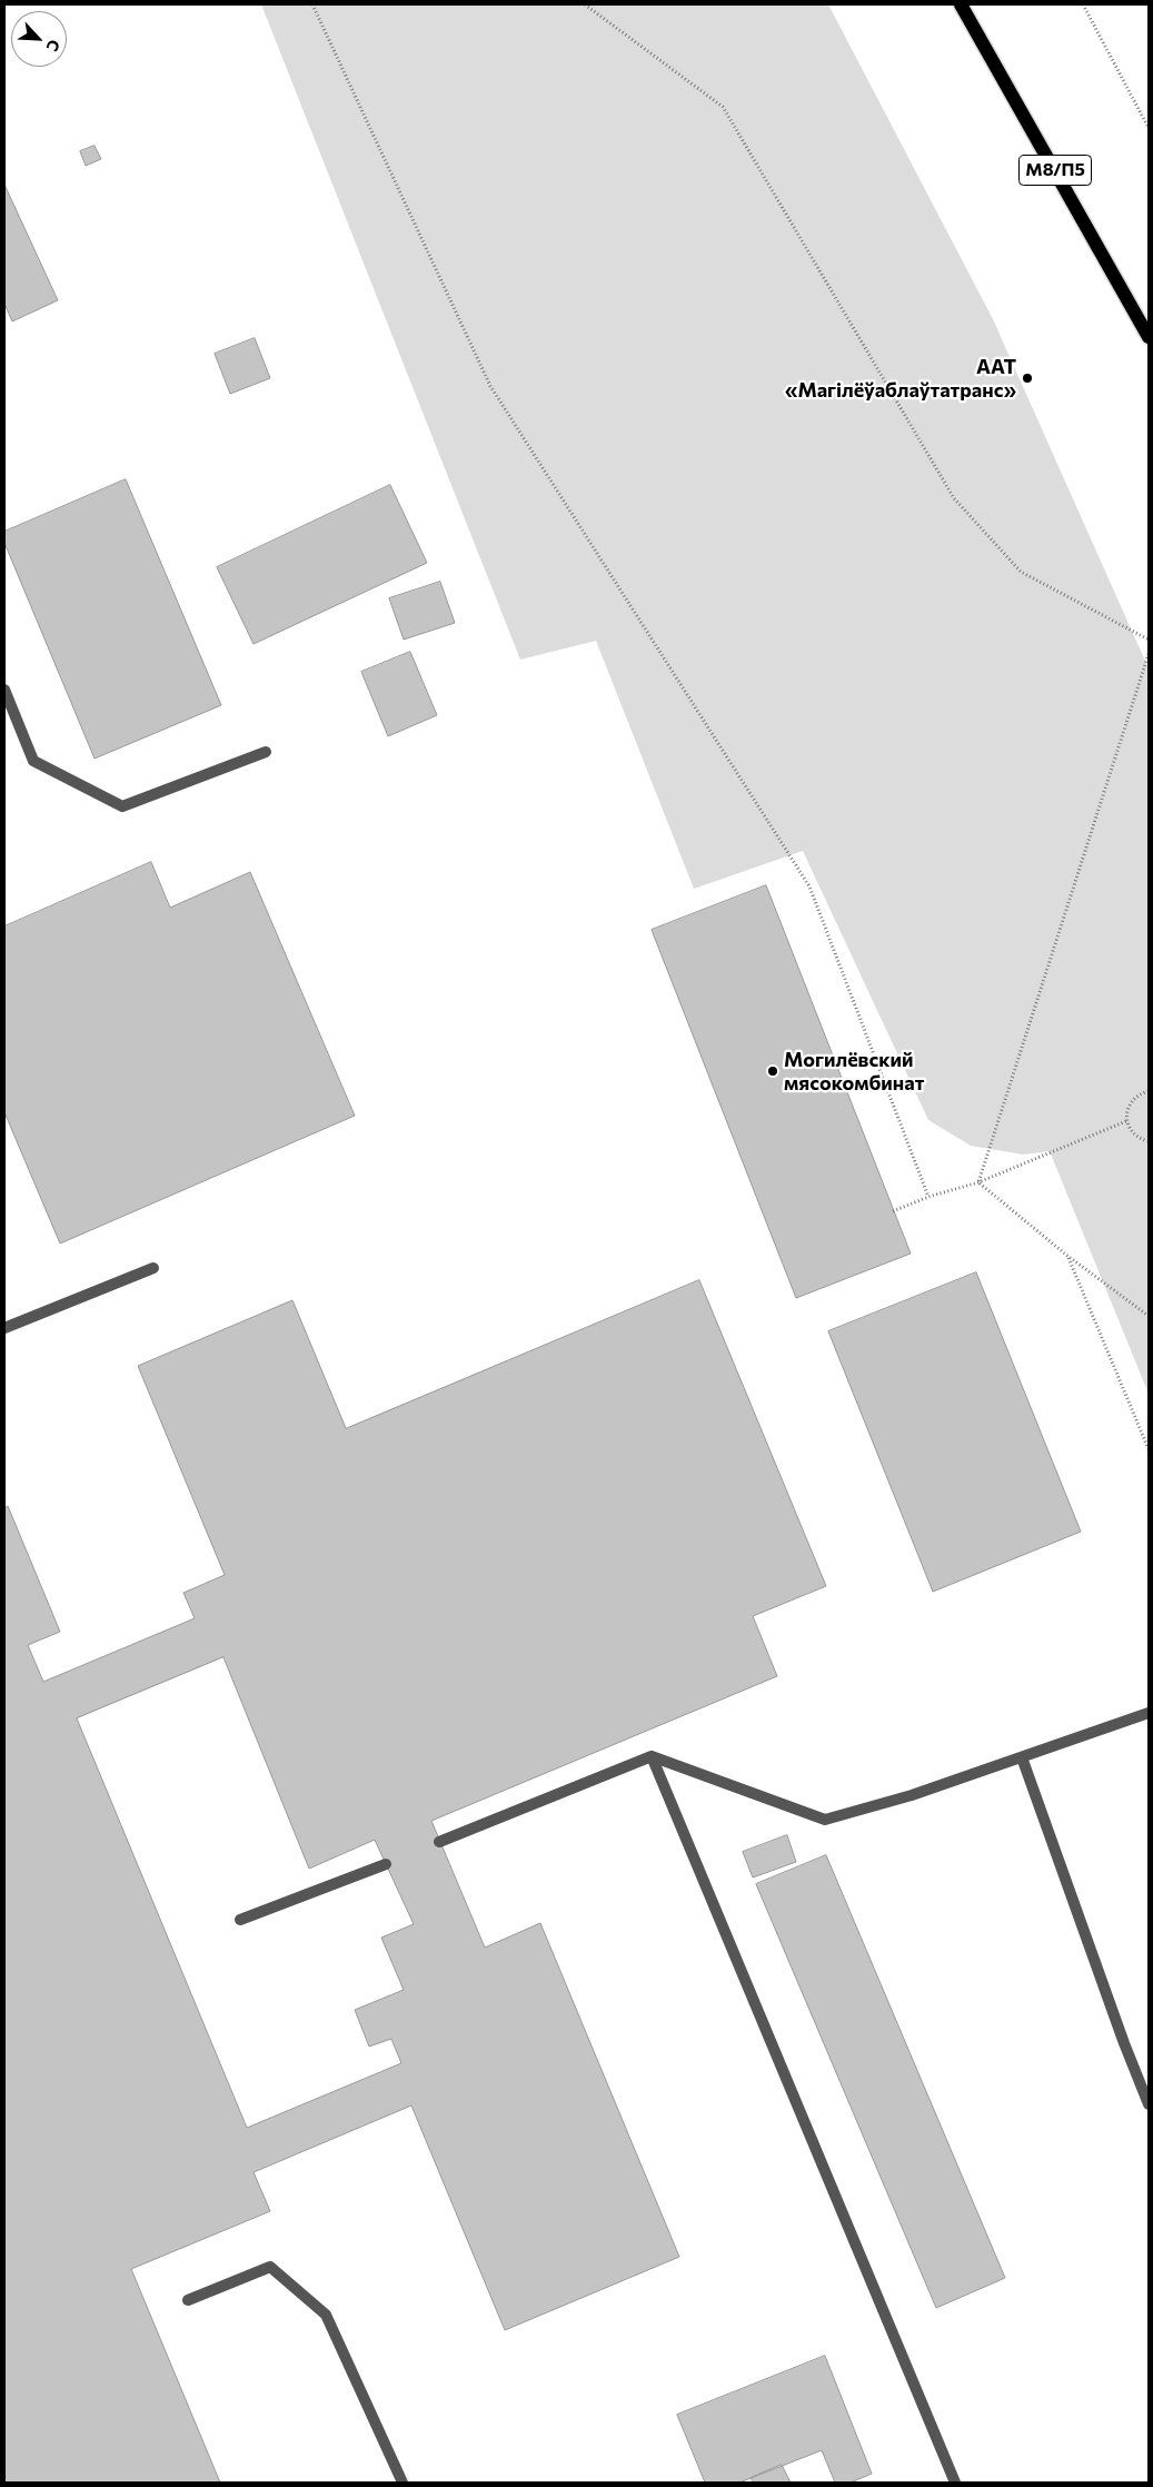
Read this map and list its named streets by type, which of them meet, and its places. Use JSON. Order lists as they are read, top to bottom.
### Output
{
  "streets": {
    "main road": ["М8/П5"]
  },
  "places": ["ААТ «Магілёўаблаўтатранс»", "Могилёвский мясокомбинат"],
  "north": "bottom right"
}
